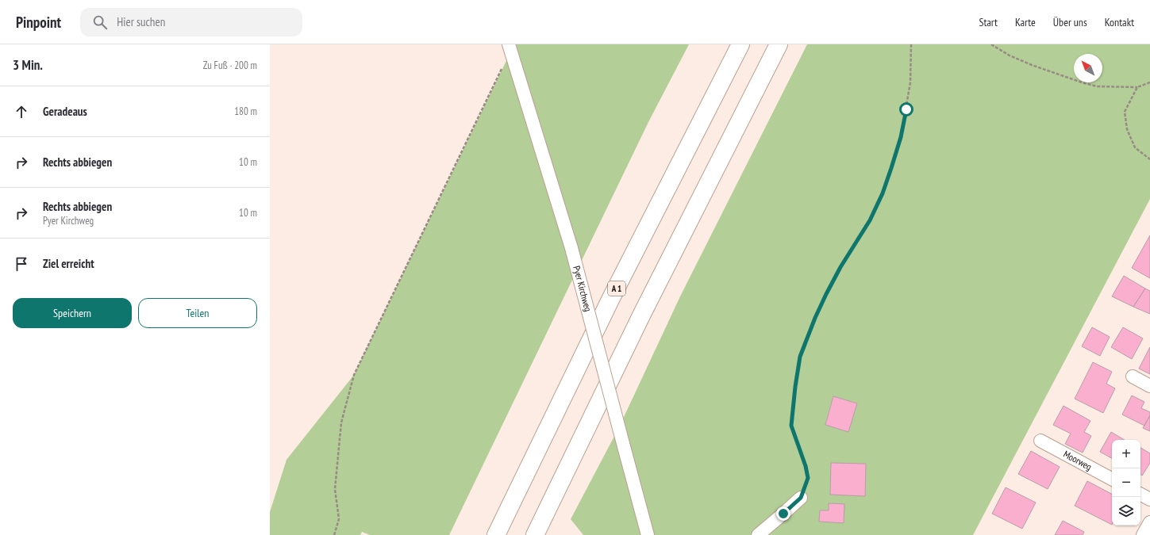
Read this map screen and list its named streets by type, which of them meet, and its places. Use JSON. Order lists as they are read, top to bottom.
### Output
{
  "streets": {
    "highway": ["A 1"],
    "street": ["Pyer Kirchweg", "Moorweg"]
  },
  "north": "top left",
  "page": {
    "header": "Pinpoint",
    "search": "Hier suchen",
    "nav": [
      "Start",
      "Karte",
      "Über uns",
      "Kontakt"
    ],
    "heading": ["3 Min.", "Zu Fuß · 200 m"],
    "list": [
      ["Geradeaus", "180 m"],
      ["Rechts abbiegen", "10 m"],
      ["Rechts abbiegen", "Pyer Kirchweg", "10 m"],
      "Ziel erreicht"
    ],
    "buttons": ["Speichern", "Teilen"],
    "map_buttons": ["+", "−"]
  }
}
